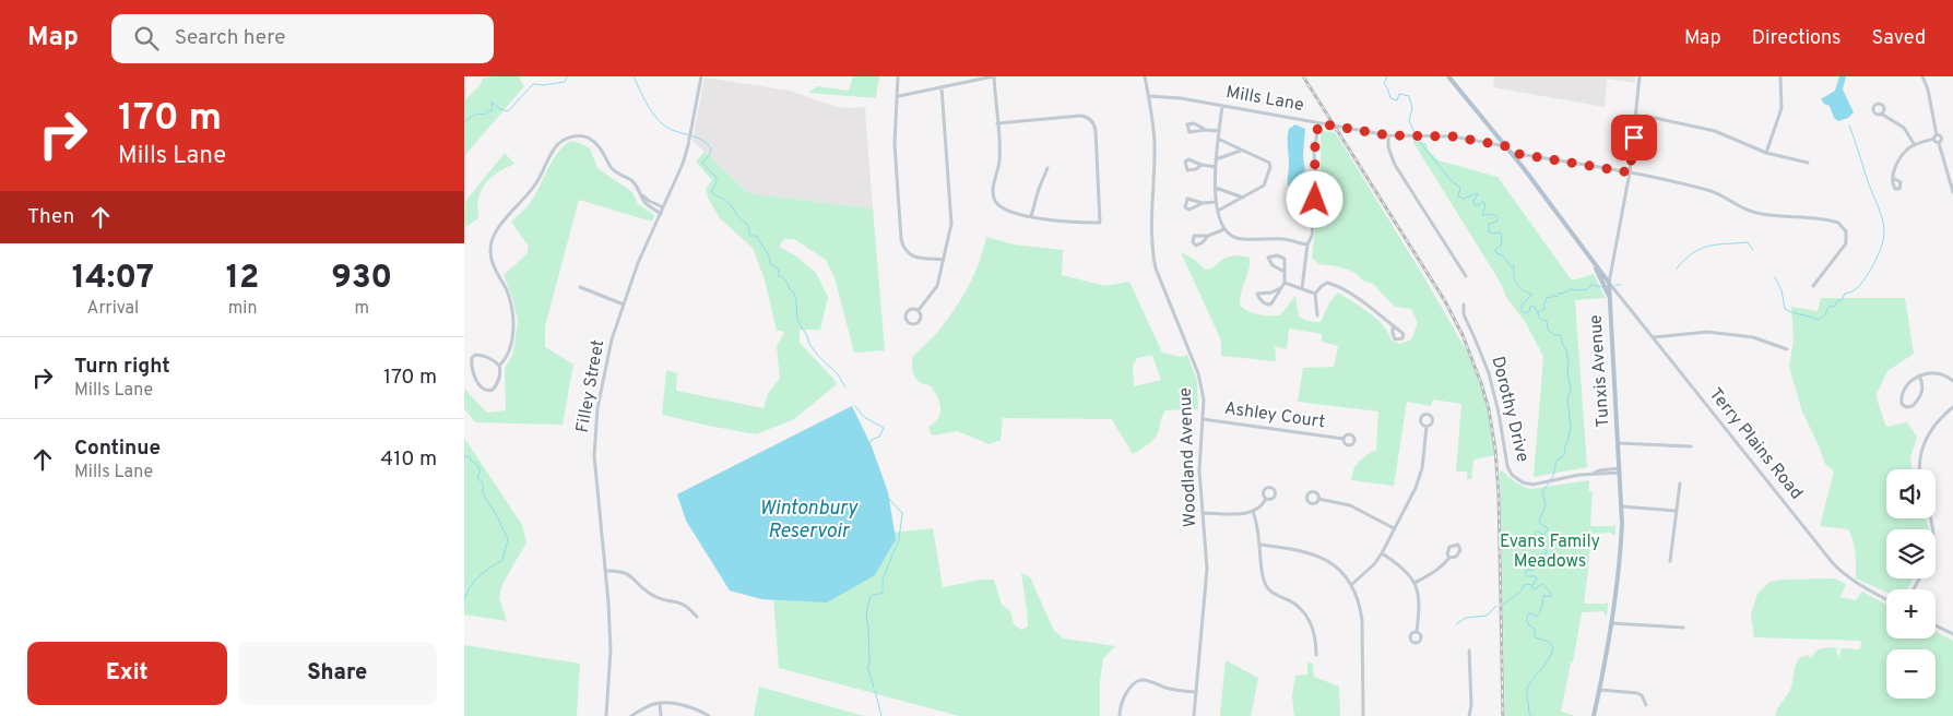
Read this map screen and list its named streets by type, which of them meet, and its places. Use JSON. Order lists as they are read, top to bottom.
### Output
{
  "streets": {
    "main road": ["Tunxis Avenue"],
    "street": [
      "Mills Lane",
      "Filley Street",
      "Dorothy Drive",
      "Ashley Court",
      "Terry Plains Road",
      "Woodland Avenue"
    ]
  },
  "crossings": [
    ["Mills Lane", "Woodland Avenue"],
    ["Tunxis Avenue", "Dorothy Drive"],
    ["Tunxis Avenue", "Terry Plains Road"],
    ["Ashley Court", "Woodland Avenue"]
  ],
  "water": ["Wintonbury Reservoir"],
  "parks": ["Evans Family Meadows"],
  "page": {
    "header": "Map",
    "search": "Search here",
    "nav": ["Map", "Directions", "Saved"],
    "turn": ["170 m", "Mills Lane"],
    "then": "Then",
    "eta": [
      "14:07",
      "Arrival",
      "12",
      "min",
      "930",
      "m"
    ],
    "list": [
      {
        "name": "Turn right",
        "note": "Mills Lane",
        "value": "170 m"
      },
      {
        "name": "Continue",
        "note": "Mills Lane",
        "value": "410 m"
      }
    ],
    "map_buttons": ["+", "−"],
    "buttons": ["Exit", "Share"]
  }
}
